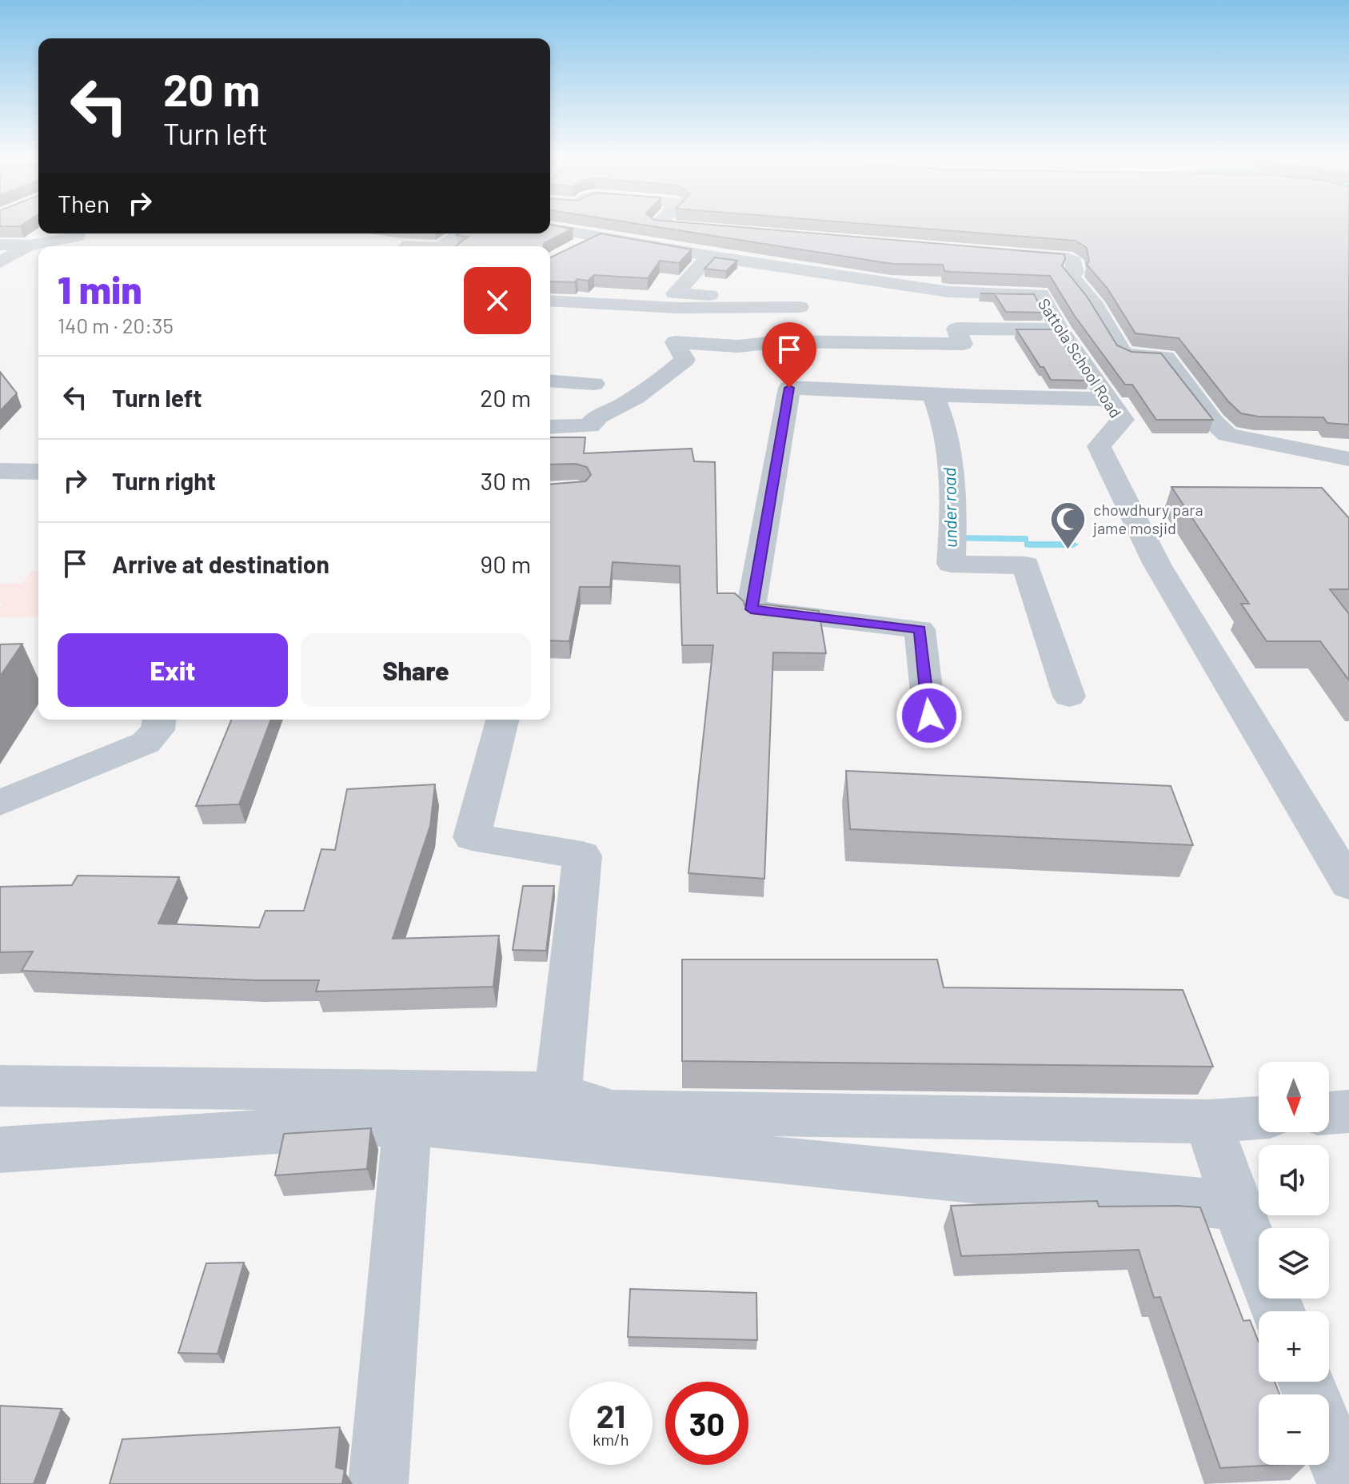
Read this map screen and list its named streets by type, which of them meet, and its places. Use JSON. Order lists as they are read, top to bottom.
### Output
{
  "streets": {
    "street": ["Sattola School Road"]
  },
  "water": ["under road"],
  "places": {
    "mosque": ["chowdhury para jame mosjid"]
  },
  "north": "bottom",
  "page": {
    "turn": ["20 m", "Turn left"],
    "then": "Then",
    "heading": ["1 min", "140 m · 20:35"],
    "list": [
      {
        "name": "Turn left",
        "value": "20 m"
      },
      {
        "name": "Turn right",
        "value": "30 m"
      },
      {
        "name": "Arrive at destination",
        "value": "90 m"
      }
    ],
    "buttons": ["Exit", "Share"],
    "map_buttons": ["+", "−"],
    "speed": "21 km/h",
    "limit": "30"
  }
}
